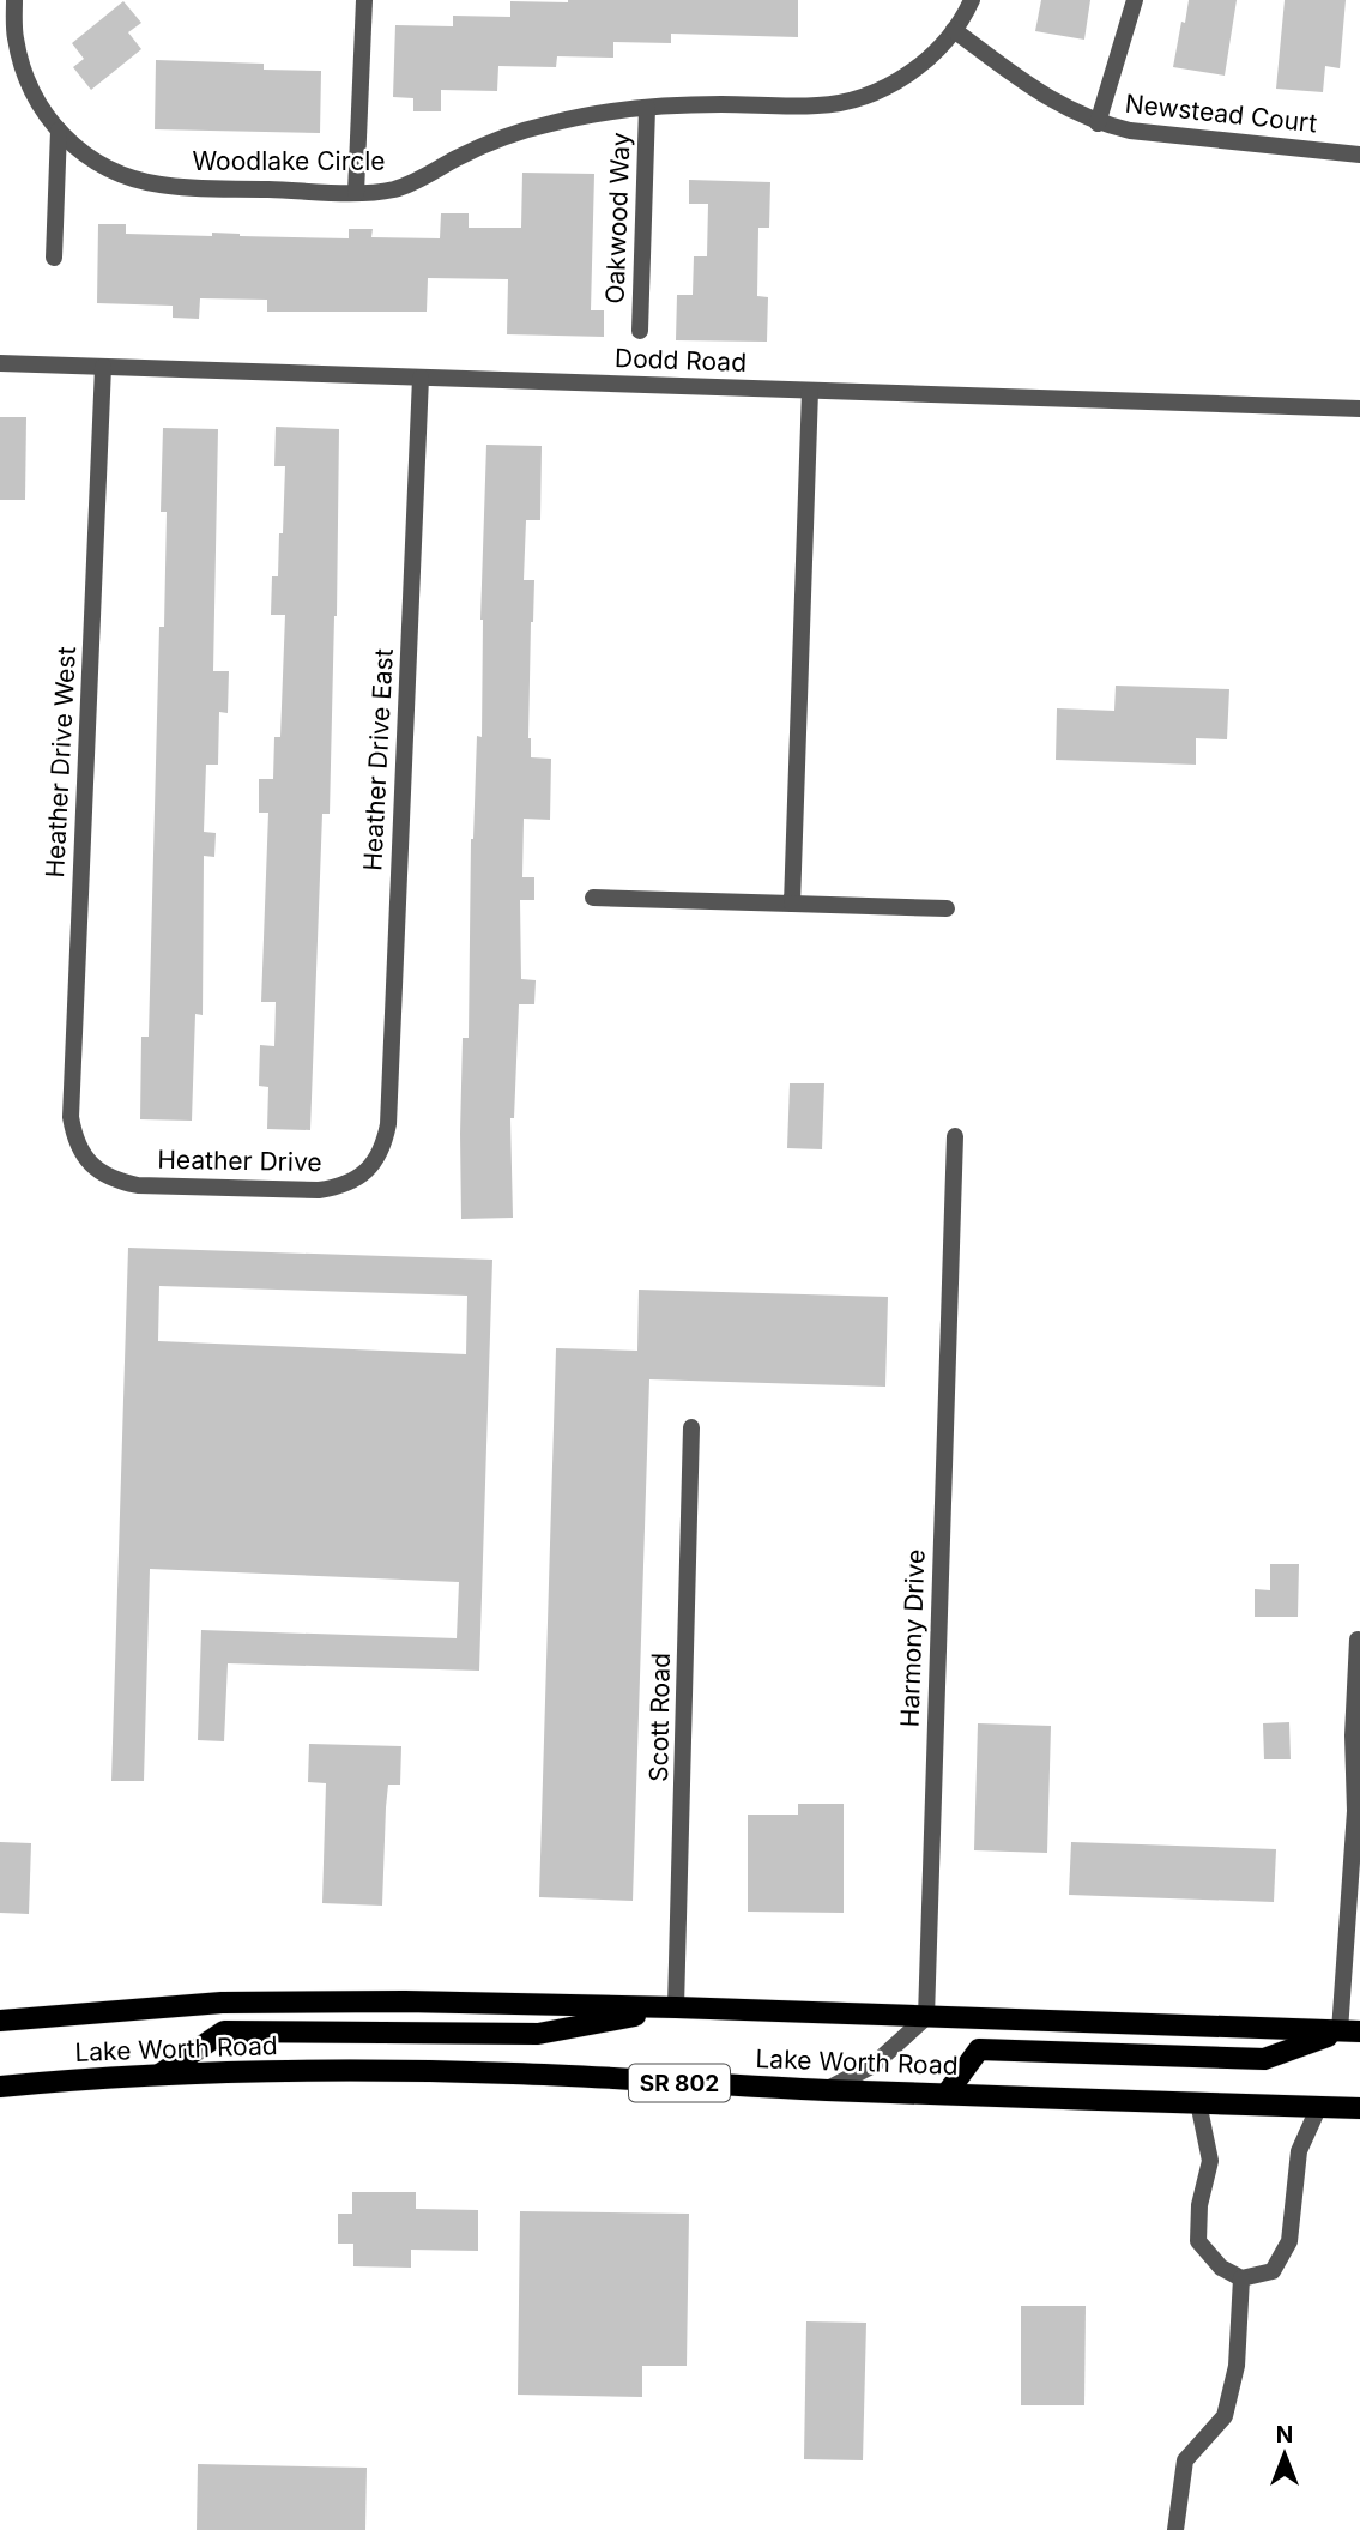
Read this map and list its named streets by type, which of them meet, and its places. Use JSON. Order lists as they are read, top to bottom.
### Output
{
  "streets": {
    "main road": ["Lake Worth Road", "SR 802"],
    "street": [
      "Newstead Court",
      "Woodlake Circle",
      "Oakwood Way",
      "Dodd Road",
      "Heather Drive East",
      "Heather Drive West",
      "Heather Drive",
      "Harmony Drive",
      "Scott Road"
    ]
  },
  "crossings": [
    ["Newstead Court", "Woodlake Circle"],
    ["Woodlake Circle", "Oakwood Way"],
    ["Dodd Road", "Heather Drive East"],
    ["Dodd Road", "Heather Drive West"],
    ["Heather Drive East", "Heather Drive"],
    ["Heather Drive West", "Heather Drive"],
    ["Harmony Drive", "Lake Worth Road"],
    ["Scott Road", "Lake Worth Road"]
  ],
  "north": "top"
}
